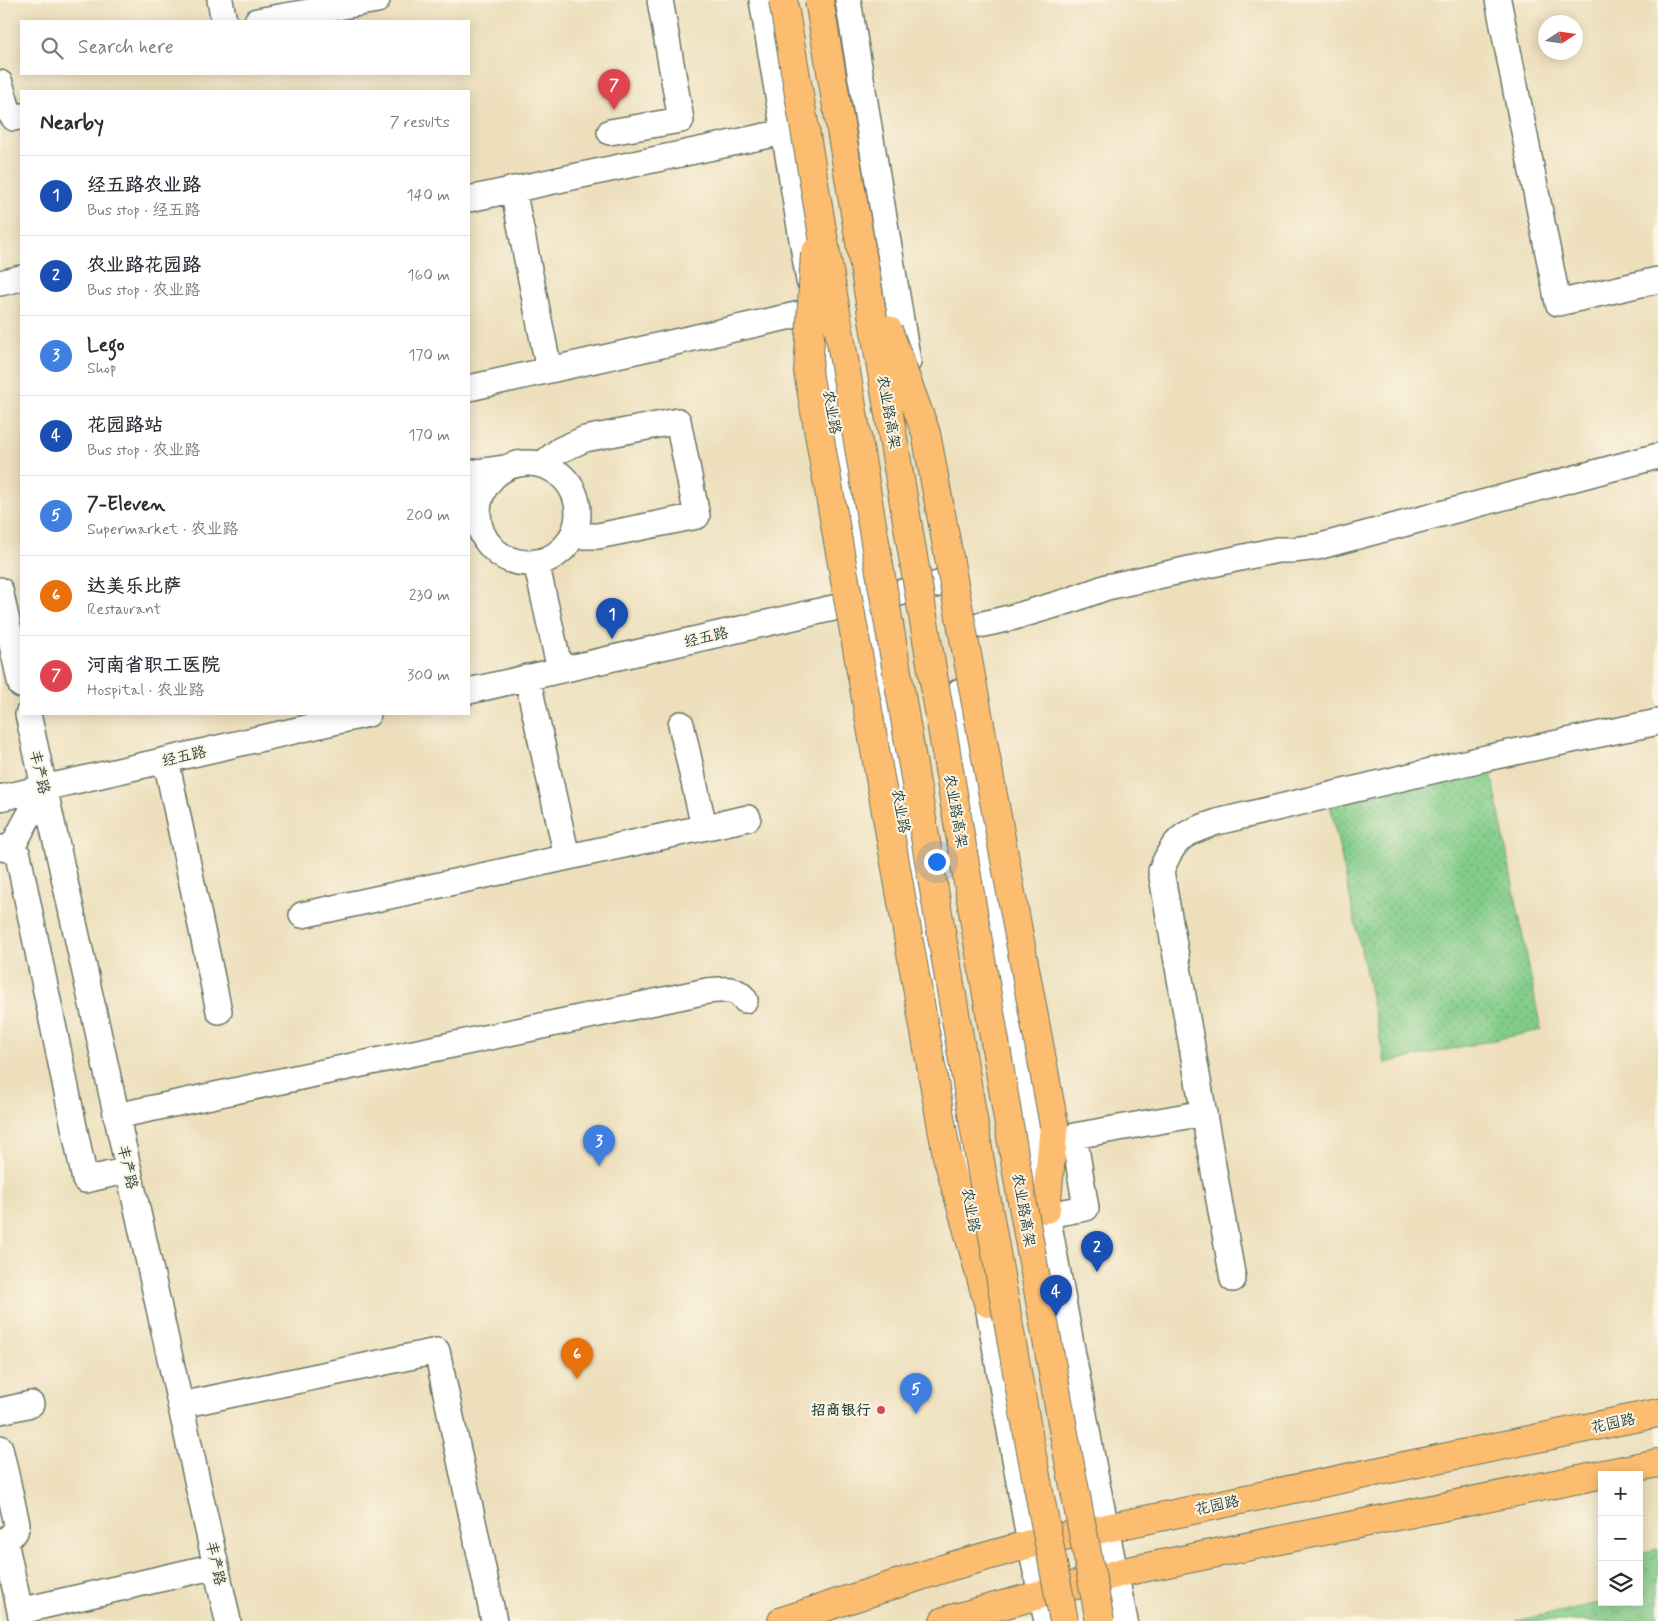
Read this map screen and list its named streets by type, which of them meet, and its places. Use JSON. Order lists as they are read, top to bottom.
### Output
{
  "streets": {
    "main road": ["农业路高架", "花园路"],
    "street": ["农业路", "经五路", "丰产路"]
  },
  "crossings": [
    ["农业路", "经五路"],
    ["农业路", "花园路"],
    ["经五路", "丰产路"]
  ],
  "places": ["招商银行"],
  "north": "right",
  "page": {
    "search": "Search here",
    "pins": [
      "7",
      "1",
      "3",
      "2",
      "4",
      "6",
      "5"
    ],
    "heading": ["Nearby", "7 results"],
    "list": [
      {
        "mark": "1",
        "name": "经五路农业路",
        "note": "Bus stop · 经五路",
        "value": "140 m"
      },
      {
        "mark": "2",
        "name": "农业路花园路",
        "note": "Bus stop · 农业路",
        "value": "160 m"
      },
      {
        "mark": "3",
        "name": "Lego",
        "note": "Shop",
        "value": "170 m"
      },
      {
        "mark": "4",
        "name": "花园路站",
        "note": "Bus stop · 农业路",
        "value": "170 m"
      },
      {
        "mark": "5",
        "name": "7-Eleven",
        "note": "Supermarket · 农业路",
        "value": "200 m"
      },
      {
        "mark": "6",
        "name": "达美乐比萨",
        "note": "Restaurant",
        "value": "230 m"
      },
      {
        "mark": "7",
        "name": "河南省职工医院",
        "note": "Hospital · 农业路",
        "value": "300 m"
      }
    ],
    "map_buttons": ["+", "−"]
  }
}
